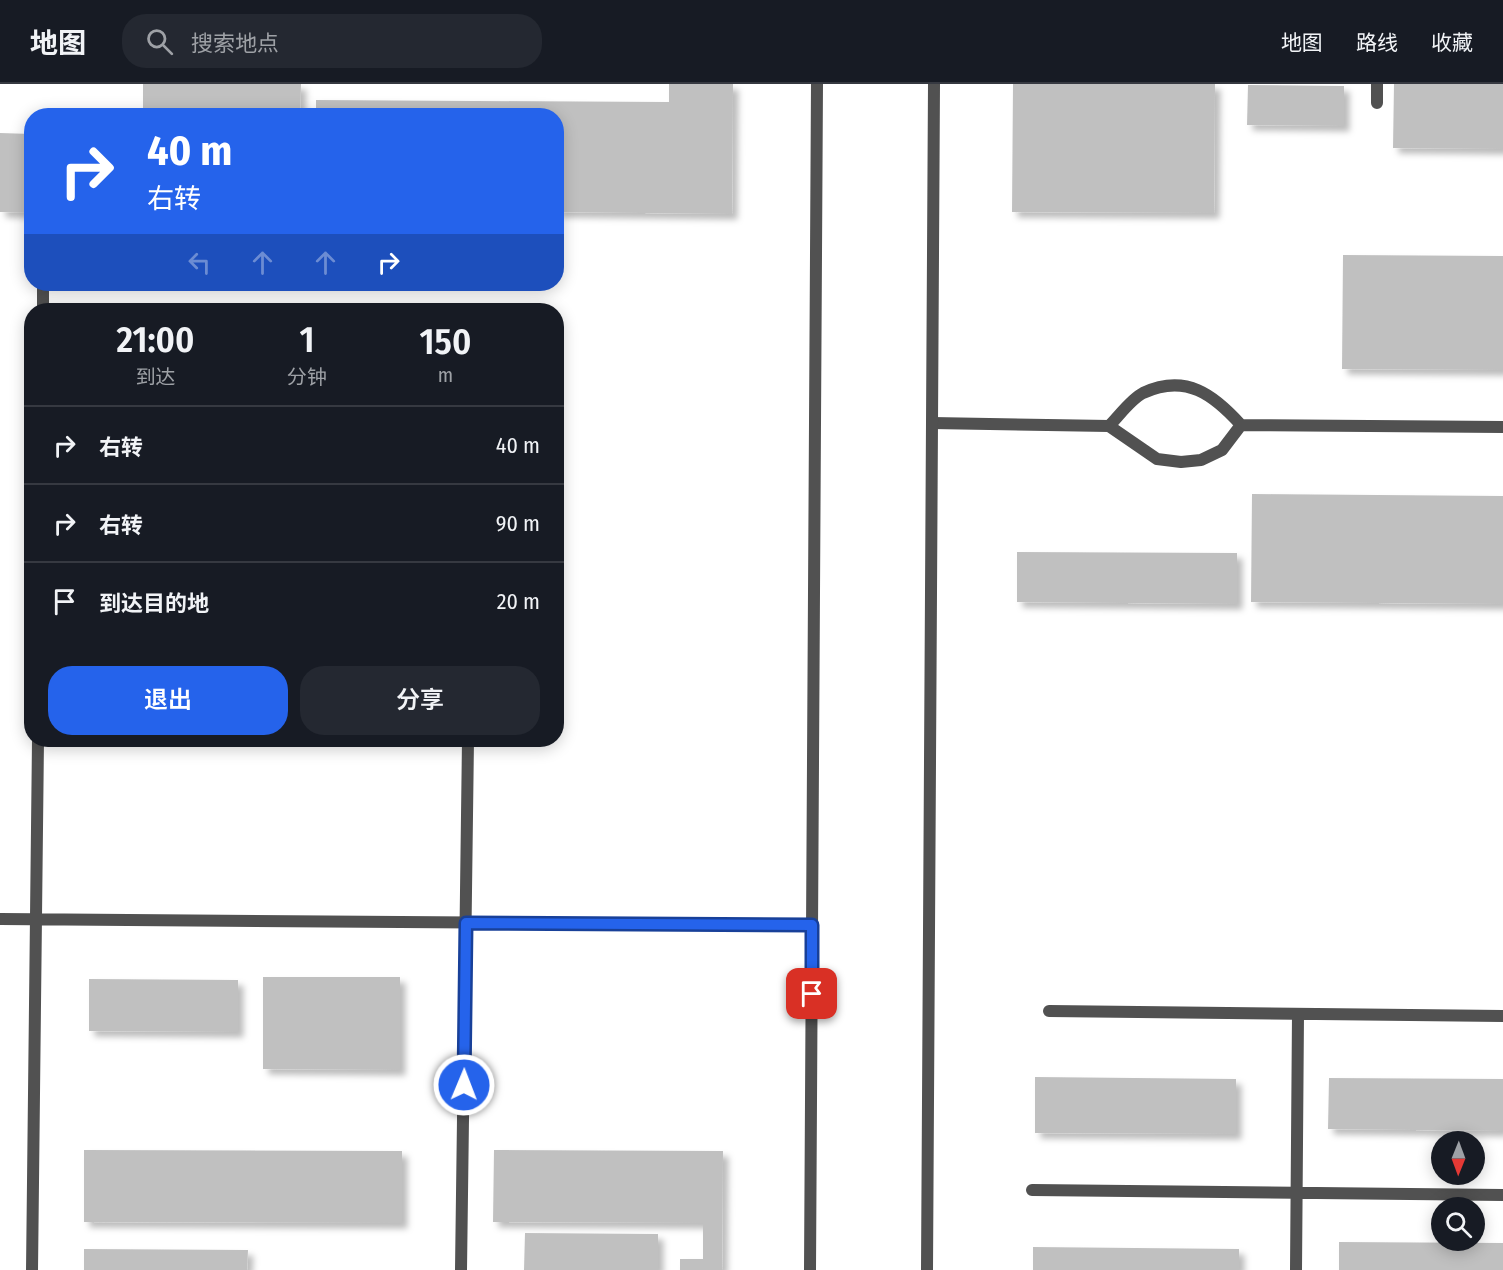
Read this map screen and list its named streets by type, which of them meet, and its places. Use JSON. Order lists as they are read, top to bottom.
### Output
{
  "north": "bottom",
  "page": {
    "header": "地图",
    "search": "搜索地点",
    "nav": ["地图", "路线", "收藏"],
    "turn": ["40 m", "右转"],
    "eta": [
      "21:00",
      "到达",
      "1",
      "分钟",
      "150",
      "m"
    ],
    "list": [
      {
        "name": "右转",
        "value": "40 m"
      },
      {
        "name": "右转",
        "value": "90 m"
      },
      {
        "name": "到达目的地",
        "value": "20 m"
      }
    ],
    "buttons": ["退出", "分享"]
  }
}
